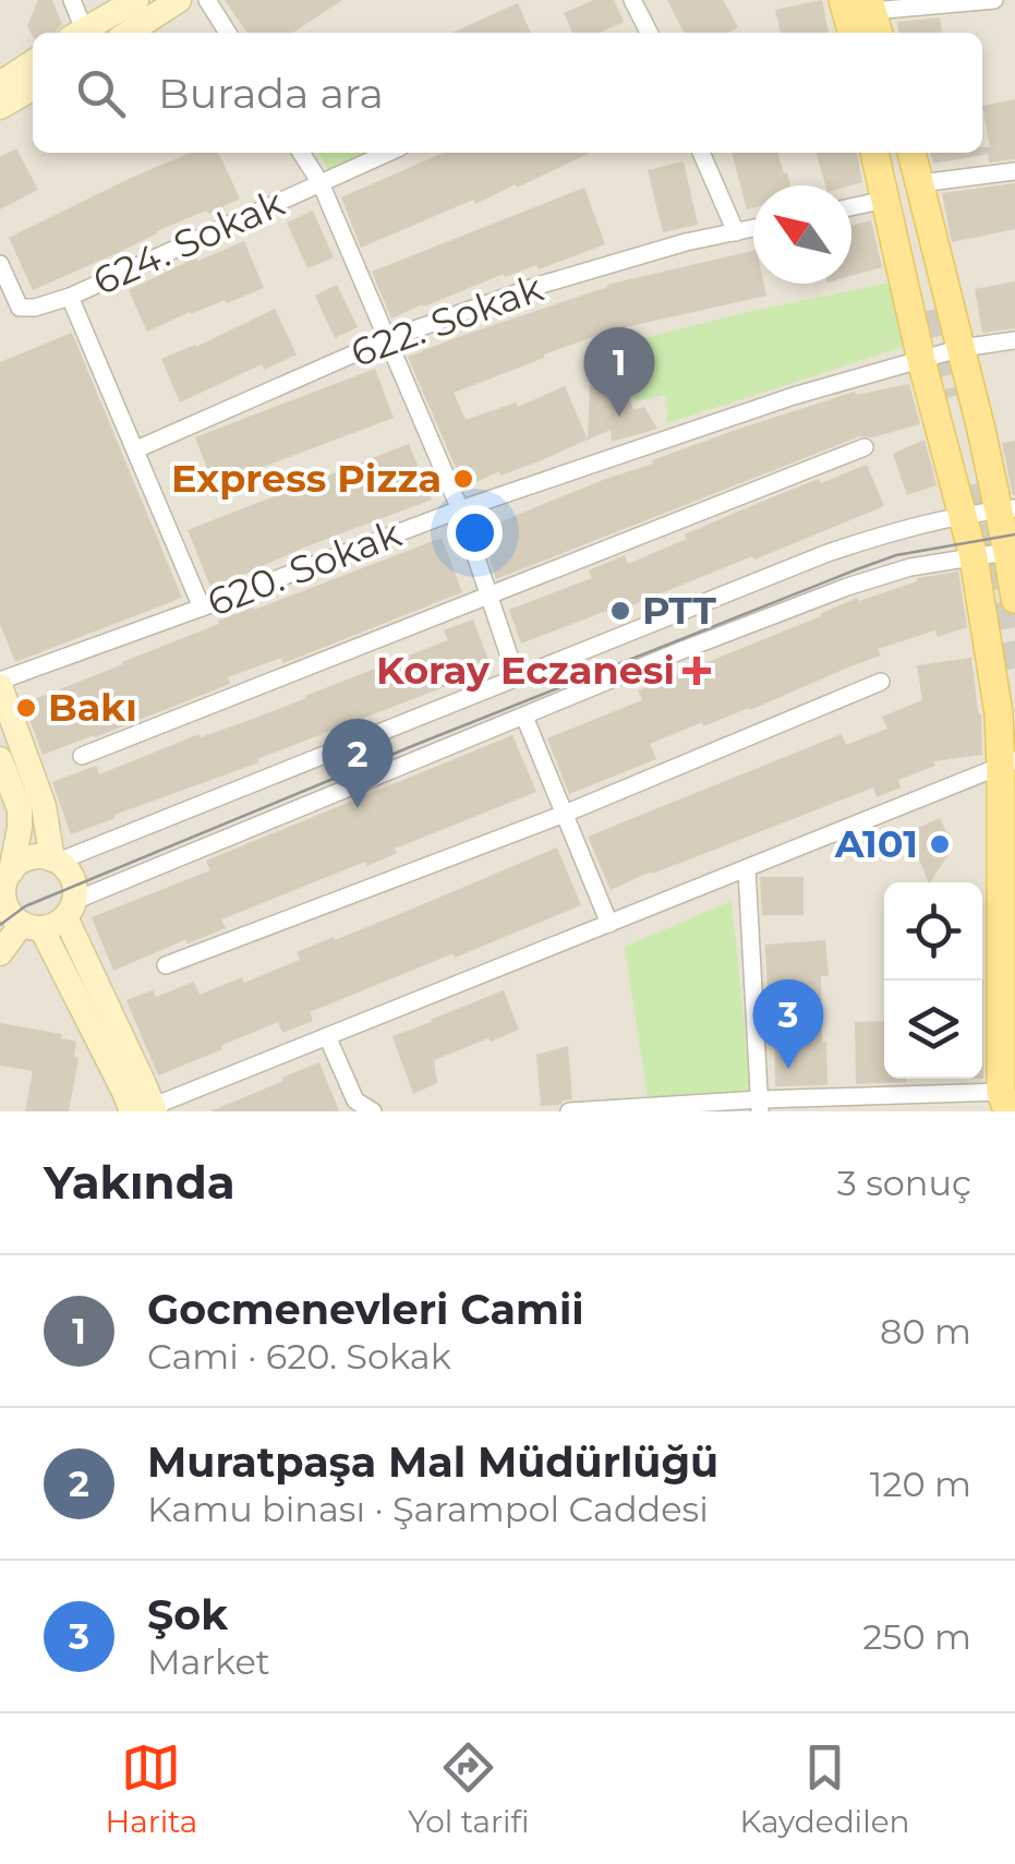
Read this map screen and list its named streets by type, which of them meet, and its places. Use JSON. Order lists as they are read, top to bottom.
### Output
{
  "streets": {
    "street": ["624. Sokak", "622. Sokak", "620. Sokak"]
  },
  "places": {
    "other": [
      "Express Pizza",
      "PTT",
      "Bakı",
      "A101"
    ],
    "health": ["Koray Eczanesi"]
  },
  "north": "top left",
  "page": {
    "search": "Burada ara",
    "pins": ["1", "2", "3"],
    "heading": ["Yakında", "3 sonuç"],
    "list": [
      {
        "mark": "1",
        "name": "Gocmenevleri Camii",
        "note": "Cami · 620. Sokak",
        "value": "80 m"
      },
      {
        "mark": "2",
        "name": "Muratpaşa Mal Müdürlüğü",
        "note": "Kamu binası · Şarampol Caddesi",
        "value": "120 m"
      },
      {
        "mark": "3",
        "name": "Şok",
        "note": "Market",
        "value": "250 m"
      }
    ],
    "nav": ["Harita", "Yol tarifi", "Kaydedilen"]
  }
}
